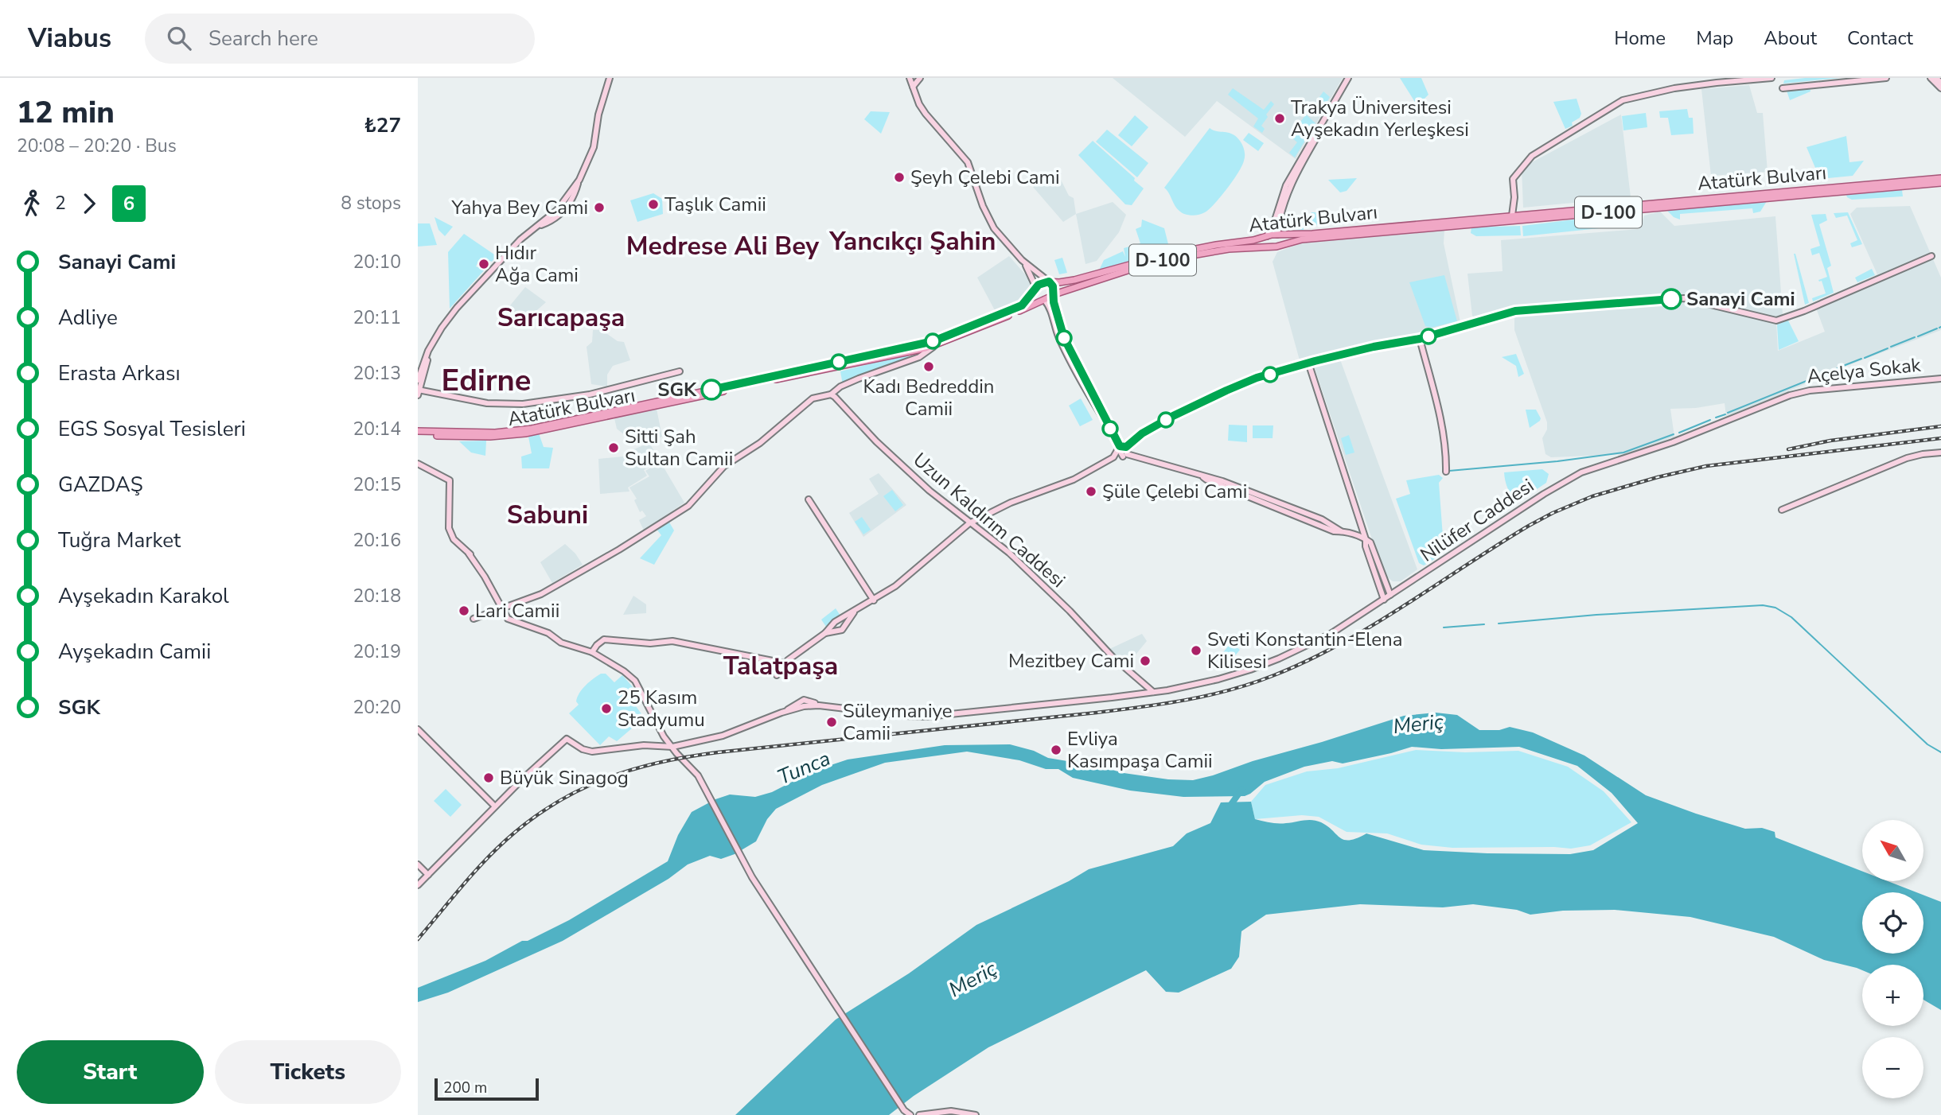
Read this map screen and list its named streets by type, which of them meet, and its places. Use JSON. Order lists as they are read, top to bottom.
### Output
{
  "streets": {
    "main road": [
      "Atatürk Bulvarı",
      "D-100",
      "Açelya Sokak",
      "Uzun Kaldırım Caddesi",
      "Nilüfer Caddesi"
    ]
  },
  "crossings": [
    ["Açelya Sokak", "Nilüfer Caddesi"],
    ["Uzun Kaldırım Caddesi", "Nilüfer Caddesi"]
  ],
  "districts": [
    "Yancıkçı Şahin",
    "Medrese Ali Bey",
    "Sarıcapaşa",
    "Edirne",
    "Sabuni",
    "Talatpaşa"
  ],
  "water": ["Meriç", "Tunca"],
  "places": [
    "Trakya Üniversitesi Ayşekadın Yerleşkesi",
    "Şeyh Çelebi Cami",
    "Taşlık Camii",
    "Yahya Bey Cami",
    "Hıdır Ağa Cami",
    "Sanayi Cami",
    "Kadı Bedreddin Camii",
    "SGK",
    "Sitti Şah Sultan Camii",
    "Şüle Çelebi Cami",
    "Lari Camii",
    "Sveti Konstantin-Elena Kilisesi",
    "Mezitbey Cami",
    "25 Kasım Stadyumu",
    "Süleymaniye Camii",
    "Evliya Kasımpaşa Camii",
    "Büyük Sinagog"
  ],
  "lines": ["bus line 6"],
  "scale_bar": "200 m",
  "north": "top left",
  "page": {
    "header": "Viabus",
    "search": "Search here",
    "nav": [
      "Home",
      "Map",
      "About",
      "Contact"
    ],
    "heading": ["12 min", "20:08 – 20:20 · Bus", "₺27"],
    "legs": ["2", "6", "8 stops"],
    "list": [
      {
        "name": "Sanayi Cami",
        "value": "20:10"
      },
      {
        "name": "Adliye",
        "value": "20:11"
      },
      {
        "name": "Erasta Arkası",
        "value": "20:13"
      },
      {
        "name": "EGS Sosyal Tesisleri",
        "value": "20:14"
      },
      {
        "name": "GAZDAŞ",
        "value": "20:15"
      },
      {
        "name": "Tuğra Market",
        "value": "20:16"
      },
      {
        "name": "Ayşekadın Karakol",
        "value": "20:18"
      },
      {
        "name": "Ayşekadın Camii",
        "value": "20:19"
      },
      {
        "name": "SGK",
        "value": "20:20"
      }
    ],
    "map_buttons": ["+", "−"],
    "buttons": ["Start", "Tickets"],
    "scale": "200 m"
  }
}
